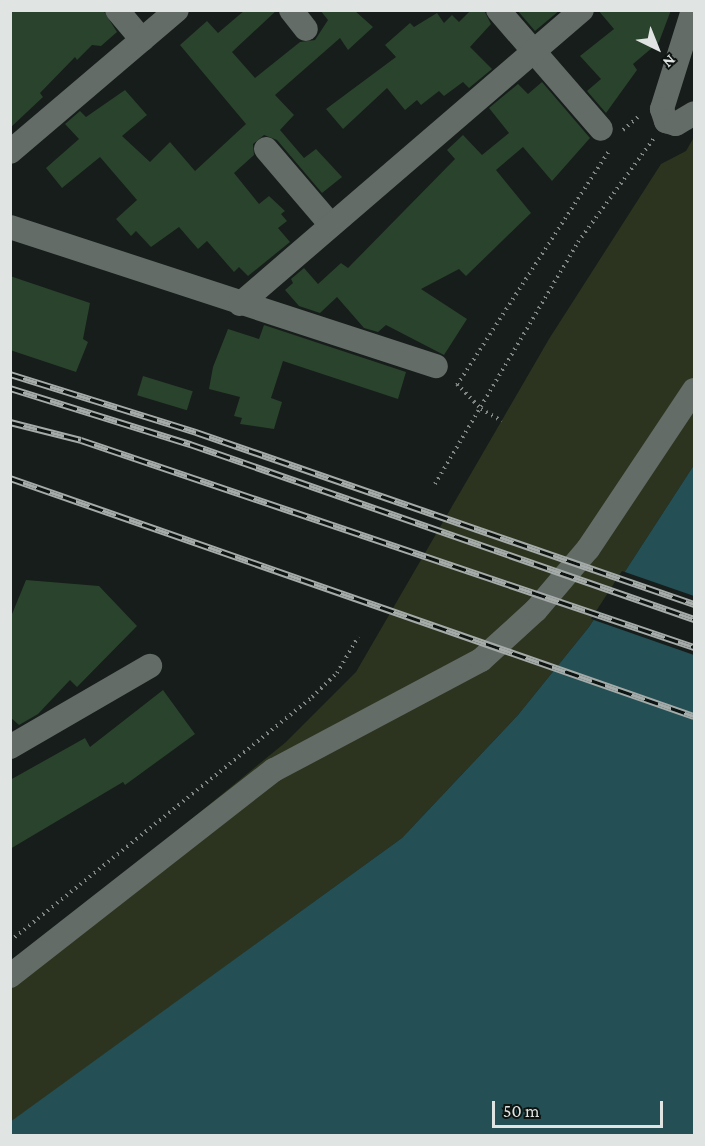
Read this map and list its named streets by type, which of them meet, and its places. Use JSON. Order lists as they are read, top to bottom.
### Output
{
  "scale_bar": "50 m",
  "north": "bottom right"
}
